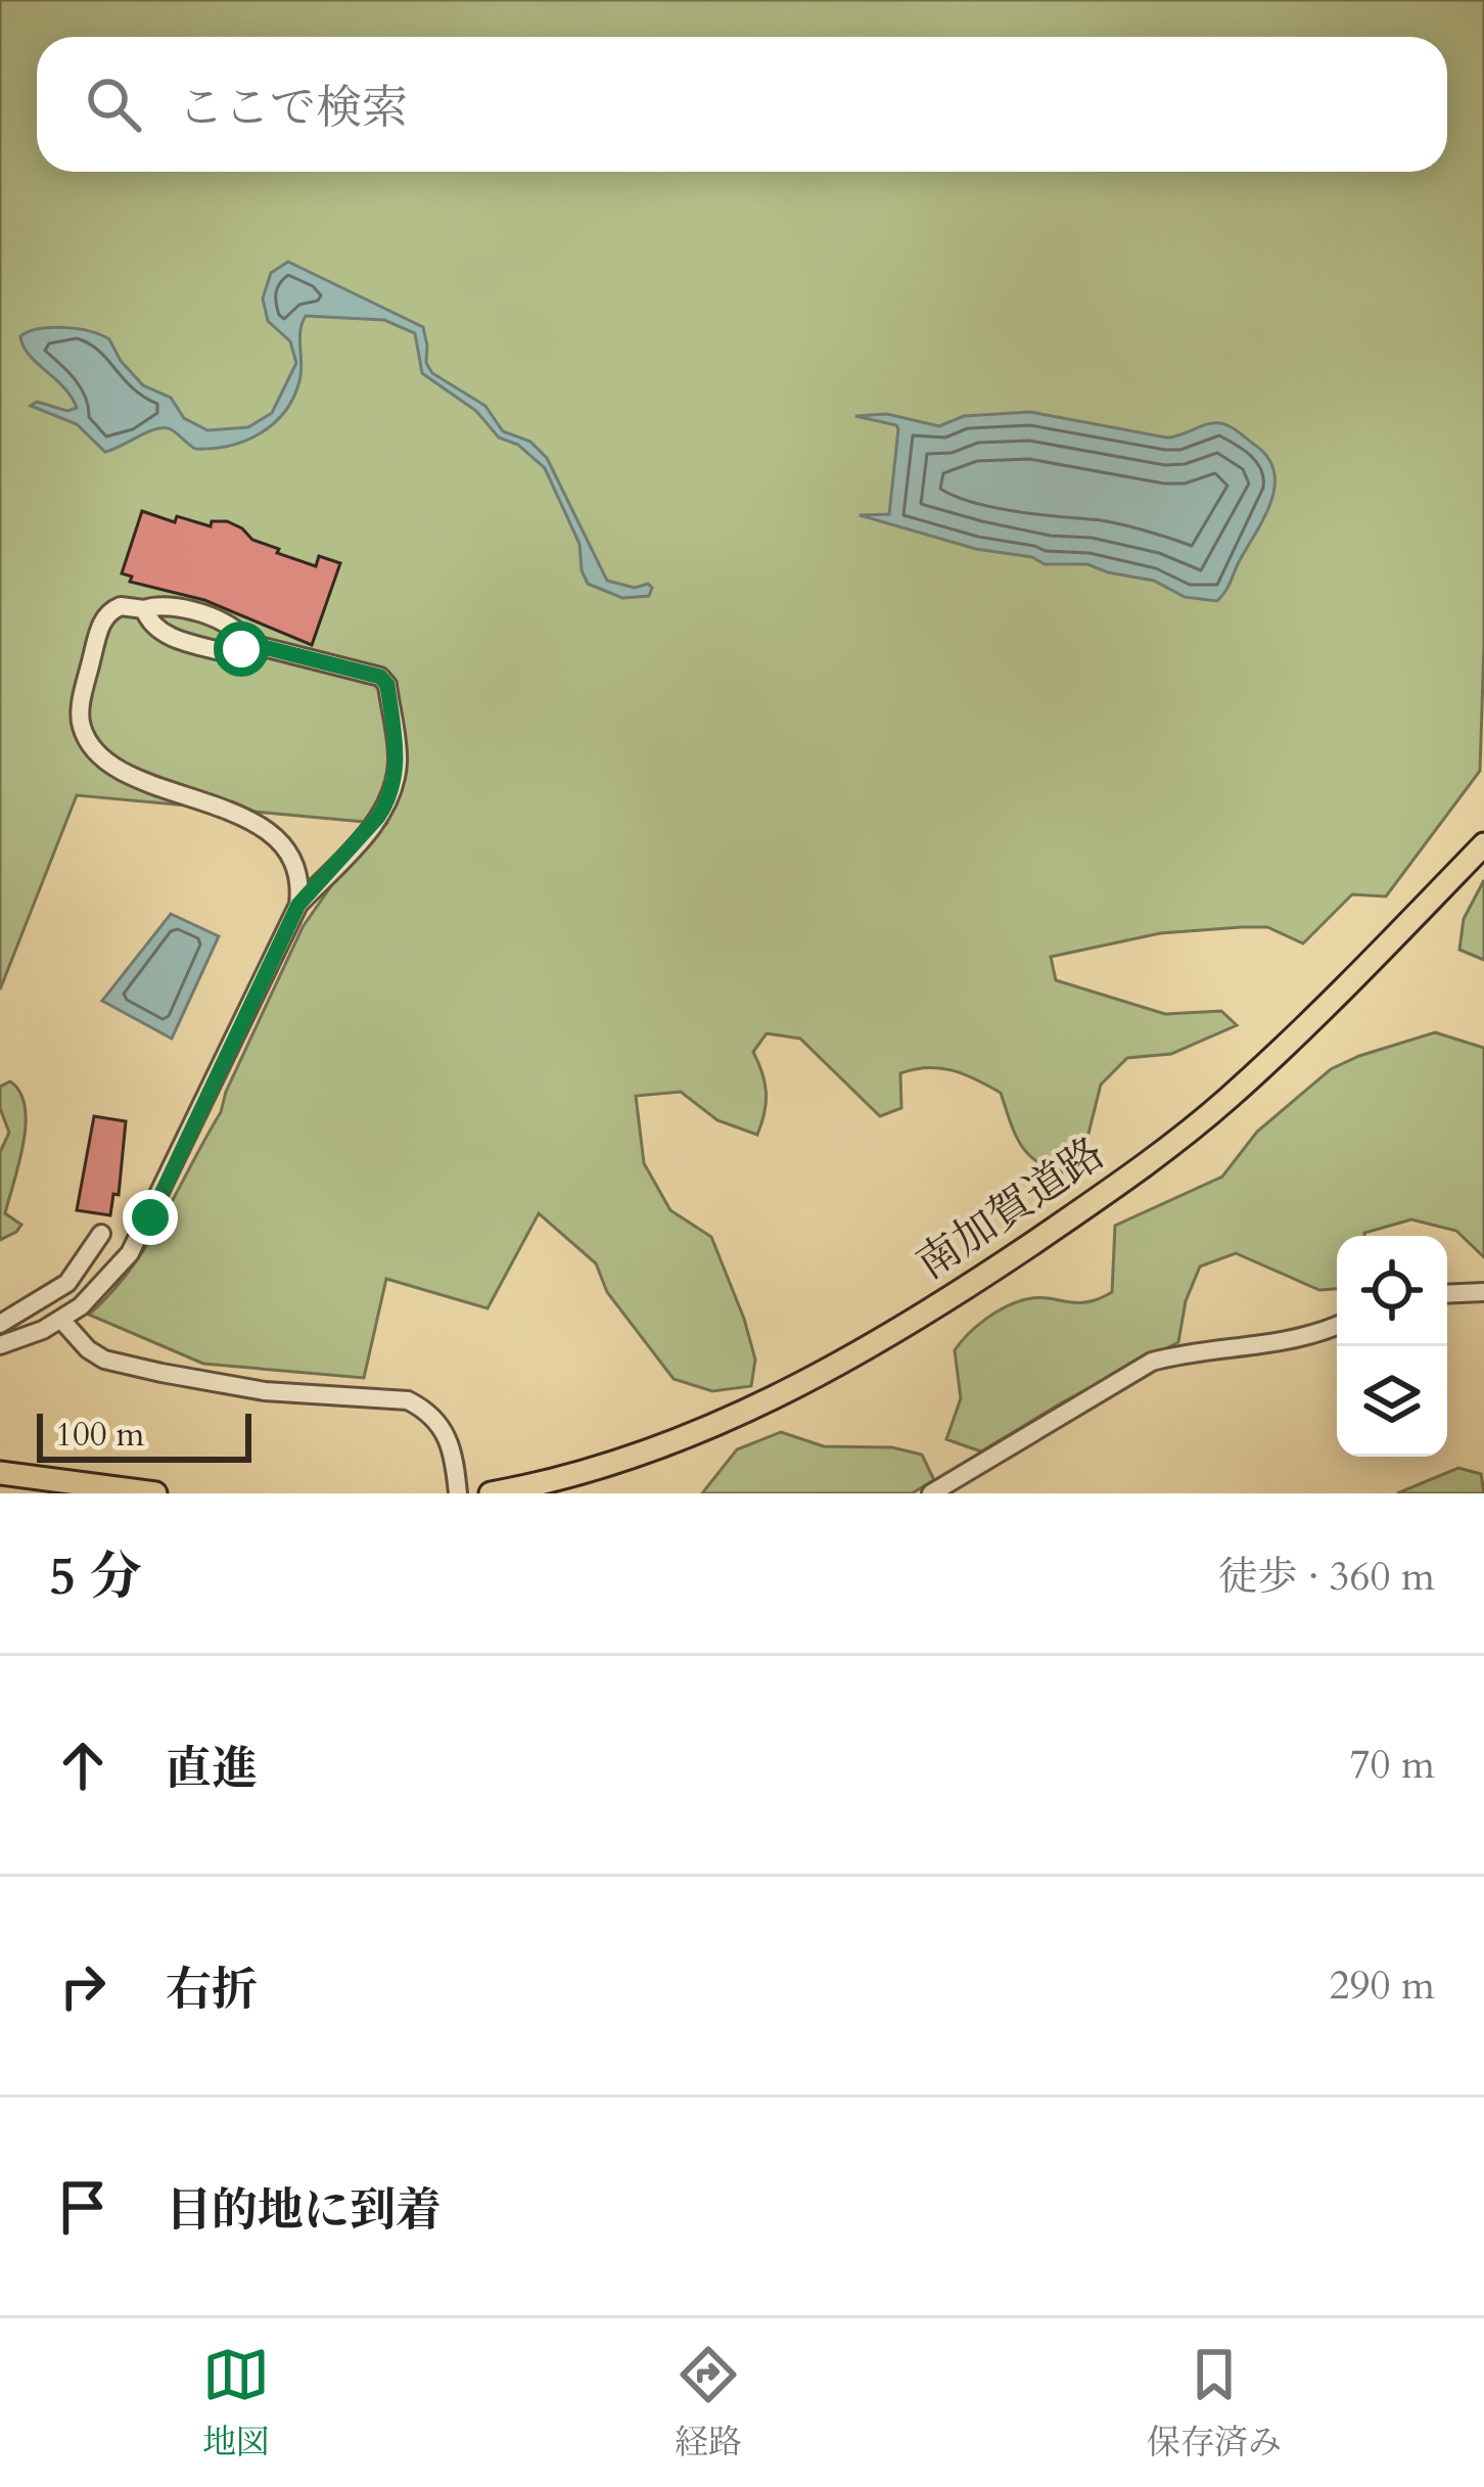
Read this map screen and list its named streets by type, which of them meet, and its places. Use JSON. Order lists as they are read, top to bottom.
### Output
{
  "streets": {
    "main road": ["南加賀道路"]
  },
  "scale_bar": "100 m",
  "page": {
    "search": "ここで検索",
    "scale": "100 m",
    "heading": ["5 分", "徒歩 · 360 m"],
    "list": [
      ["直進", "70 m"],
      ["右折", "290 m"],
      "目的地に到着"
    ],
    "nav": ["地図", "経路", "保存済み"]
  }
}
